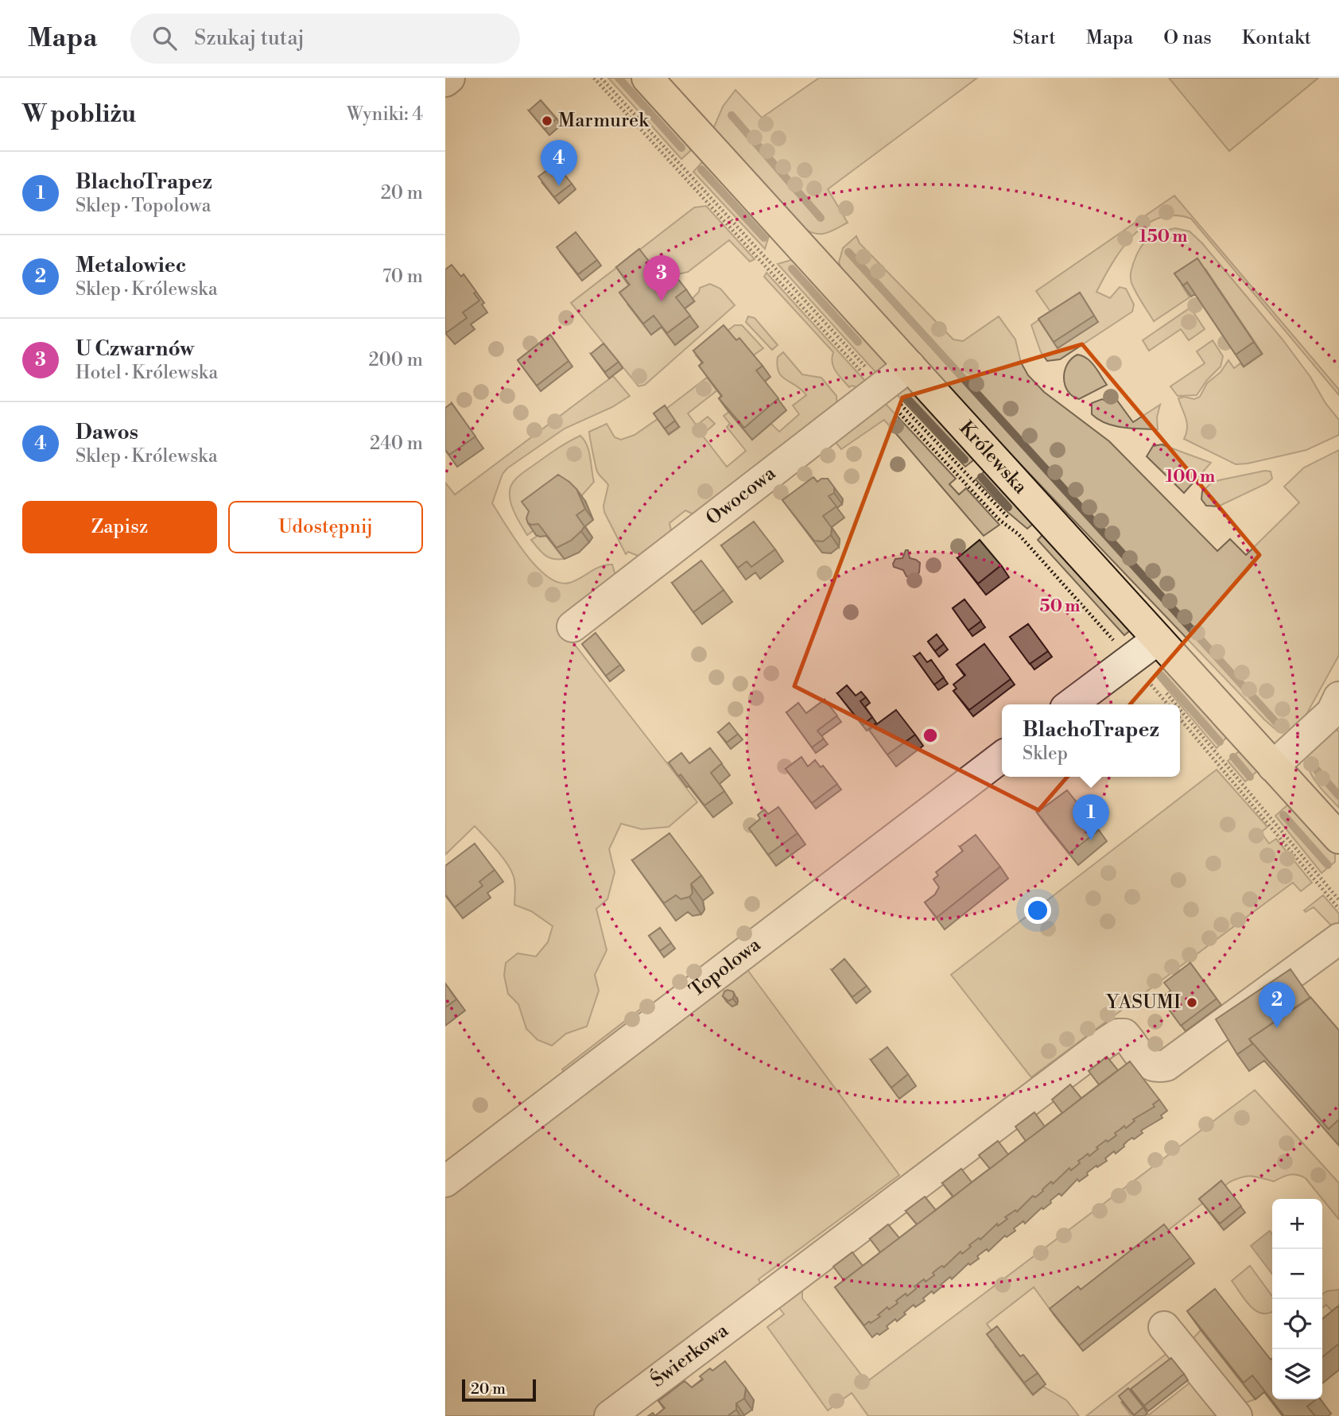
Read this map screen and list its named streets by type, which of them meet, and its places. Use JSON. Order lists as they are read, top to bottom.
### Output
{
  "streets": {
    "main road": ["Królewska"],
    "street": ["Owocowa", "Topolowa", "Świerkowa"]
  },
  "crossings": [
    ["Królewska", "Owocowa"]
  ],
  "places": ["Marmurek", "YASUMI"],
  "scale_bar": "20 m",
  "page": {
    "header": "Mapa",
    "search": "Szukaj tutaj",
    "nav": [
      "Start",
      "Mapa",
      "O nas",
      "Kontakt"
    ],
    "heading": ["W pobliżu", "Wyniki: 4"],
    "pins": [
      "4",
      "3",
      "1",
      "2"
    ],
    "list": [
      {
        "mark": "1",
        "name": "BlachoTrapez",
        "note": "Sklep · Topolowa",
        "value": "20 m"
      },
      {
        "mark": "2",
        "name": "Metalowiec",
        "note": "Sklep · Królewska",
        "value": "70 m"
      },
      {
        "mark": "3",
        "name": "U Czwarnów",
        "note": "Hotel · Królewska",
        "value": "200 m"
      },
      {
        "mark": "4",
        "name": "Dawos",
        "note": "Sklep · Królewska",
        "value": "240 m"
      }
    ],
    "buttons": ["Zapisz", "Udostępnij"],
    "popup": ["BlachoTrapez", "Sklep"],
    "map_buttons": ["+", "−"],
    "scale": "20 m"
  },
  "rings": ["150 m", "100 m", "50 m"]
}
